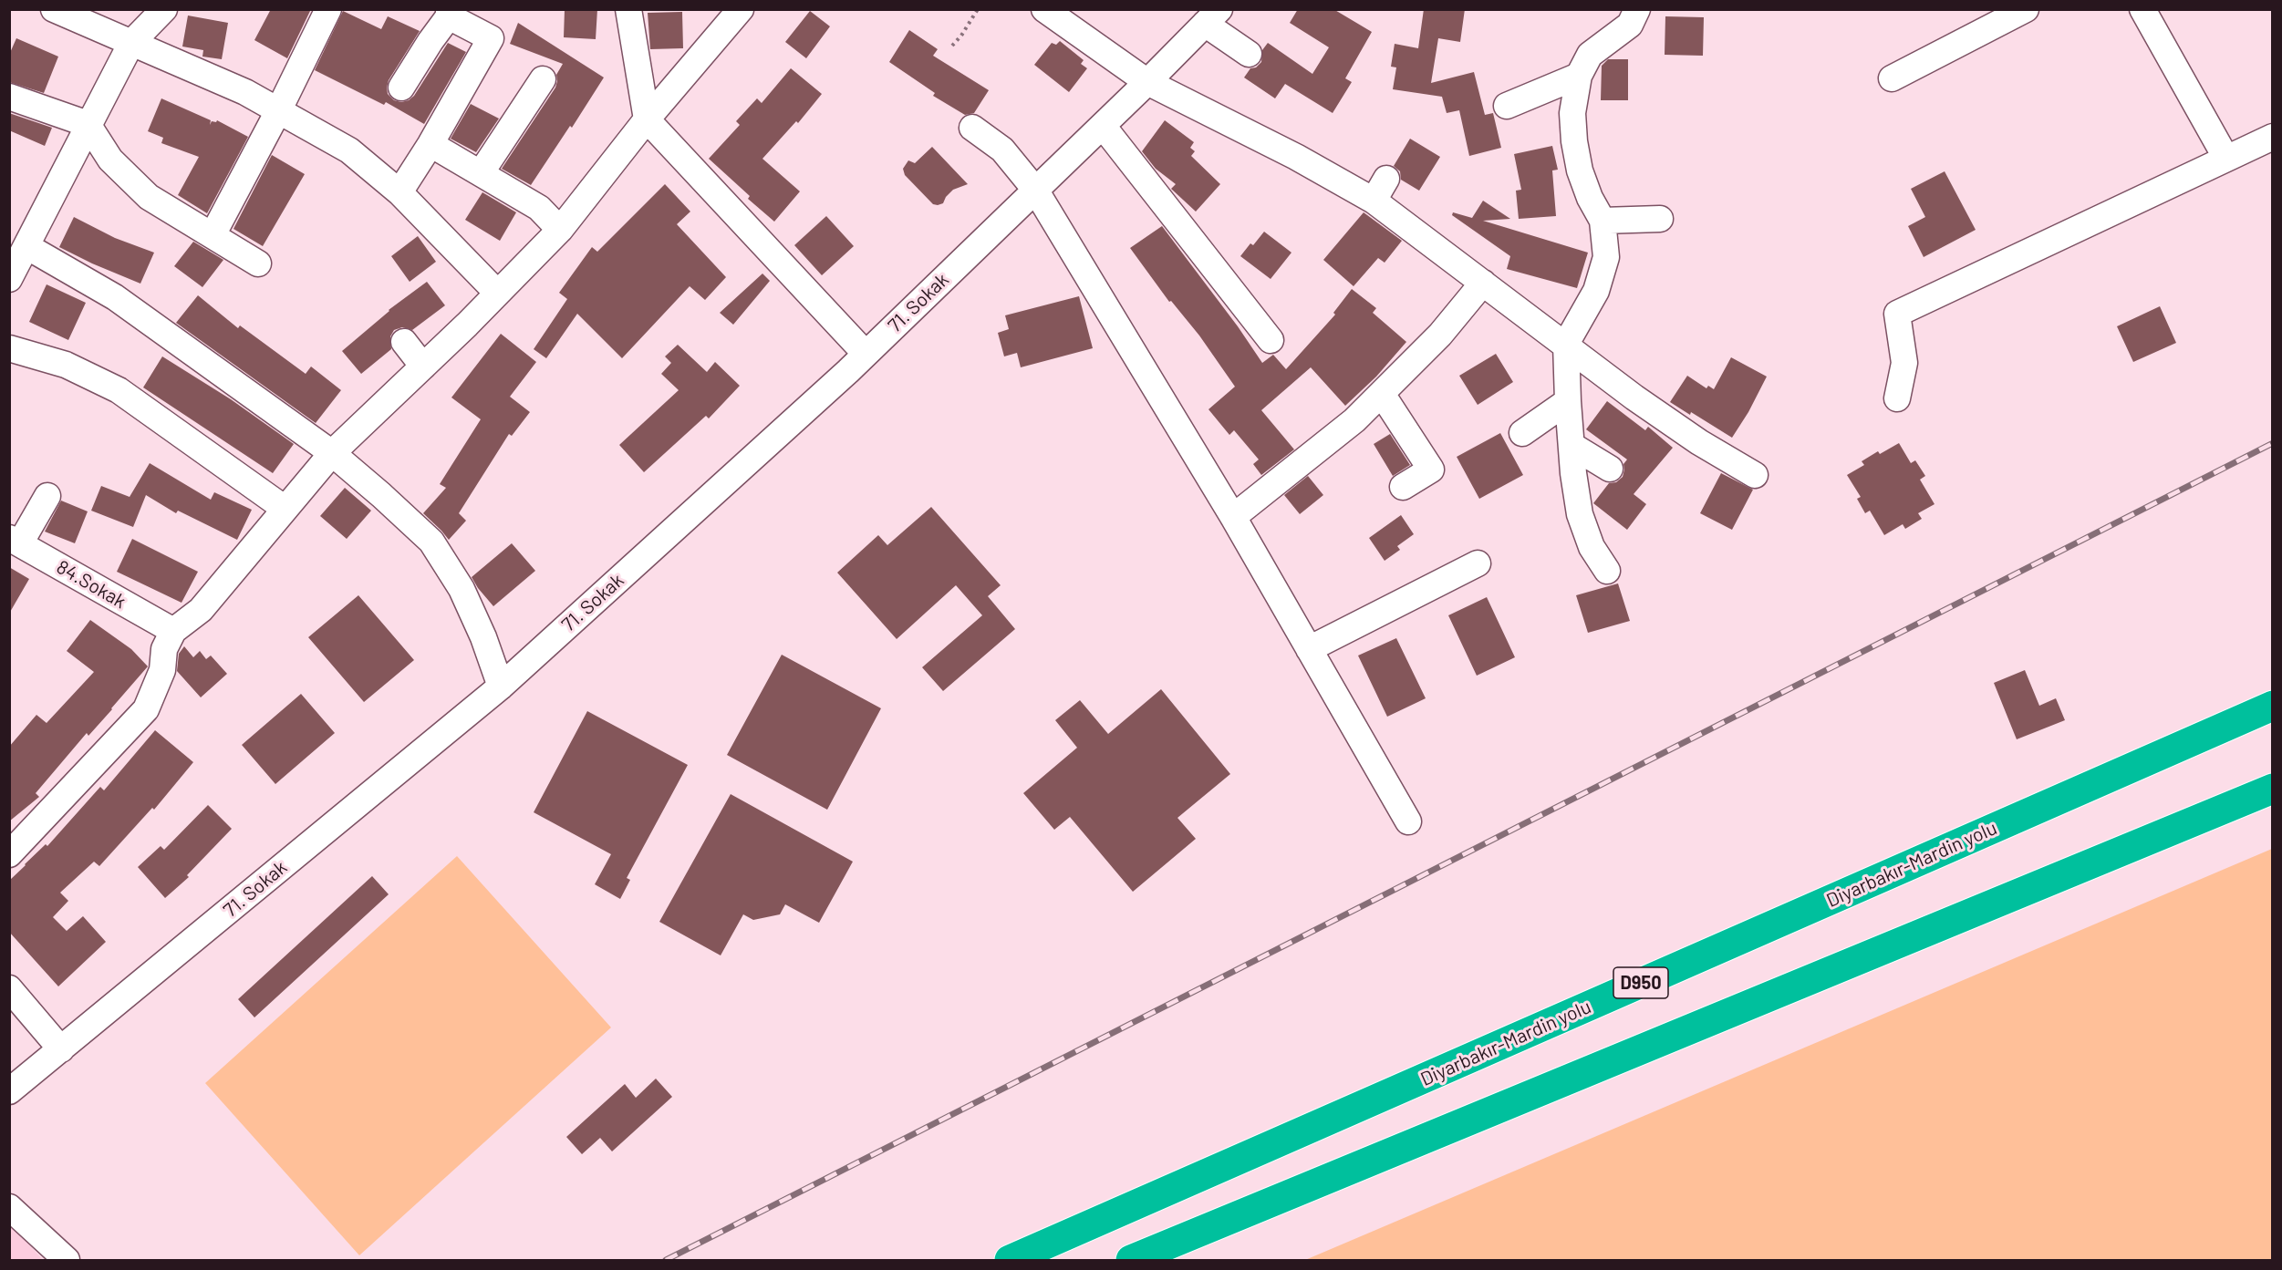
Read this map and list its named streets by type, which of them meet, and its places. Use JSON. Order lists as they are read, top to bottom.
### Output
{
  "streets": {
    "highway": ["Diyarbakır-Mardin yolu", "D950"],
    "street": ["71. Sokak", "84.Sokak"]
  }
}
